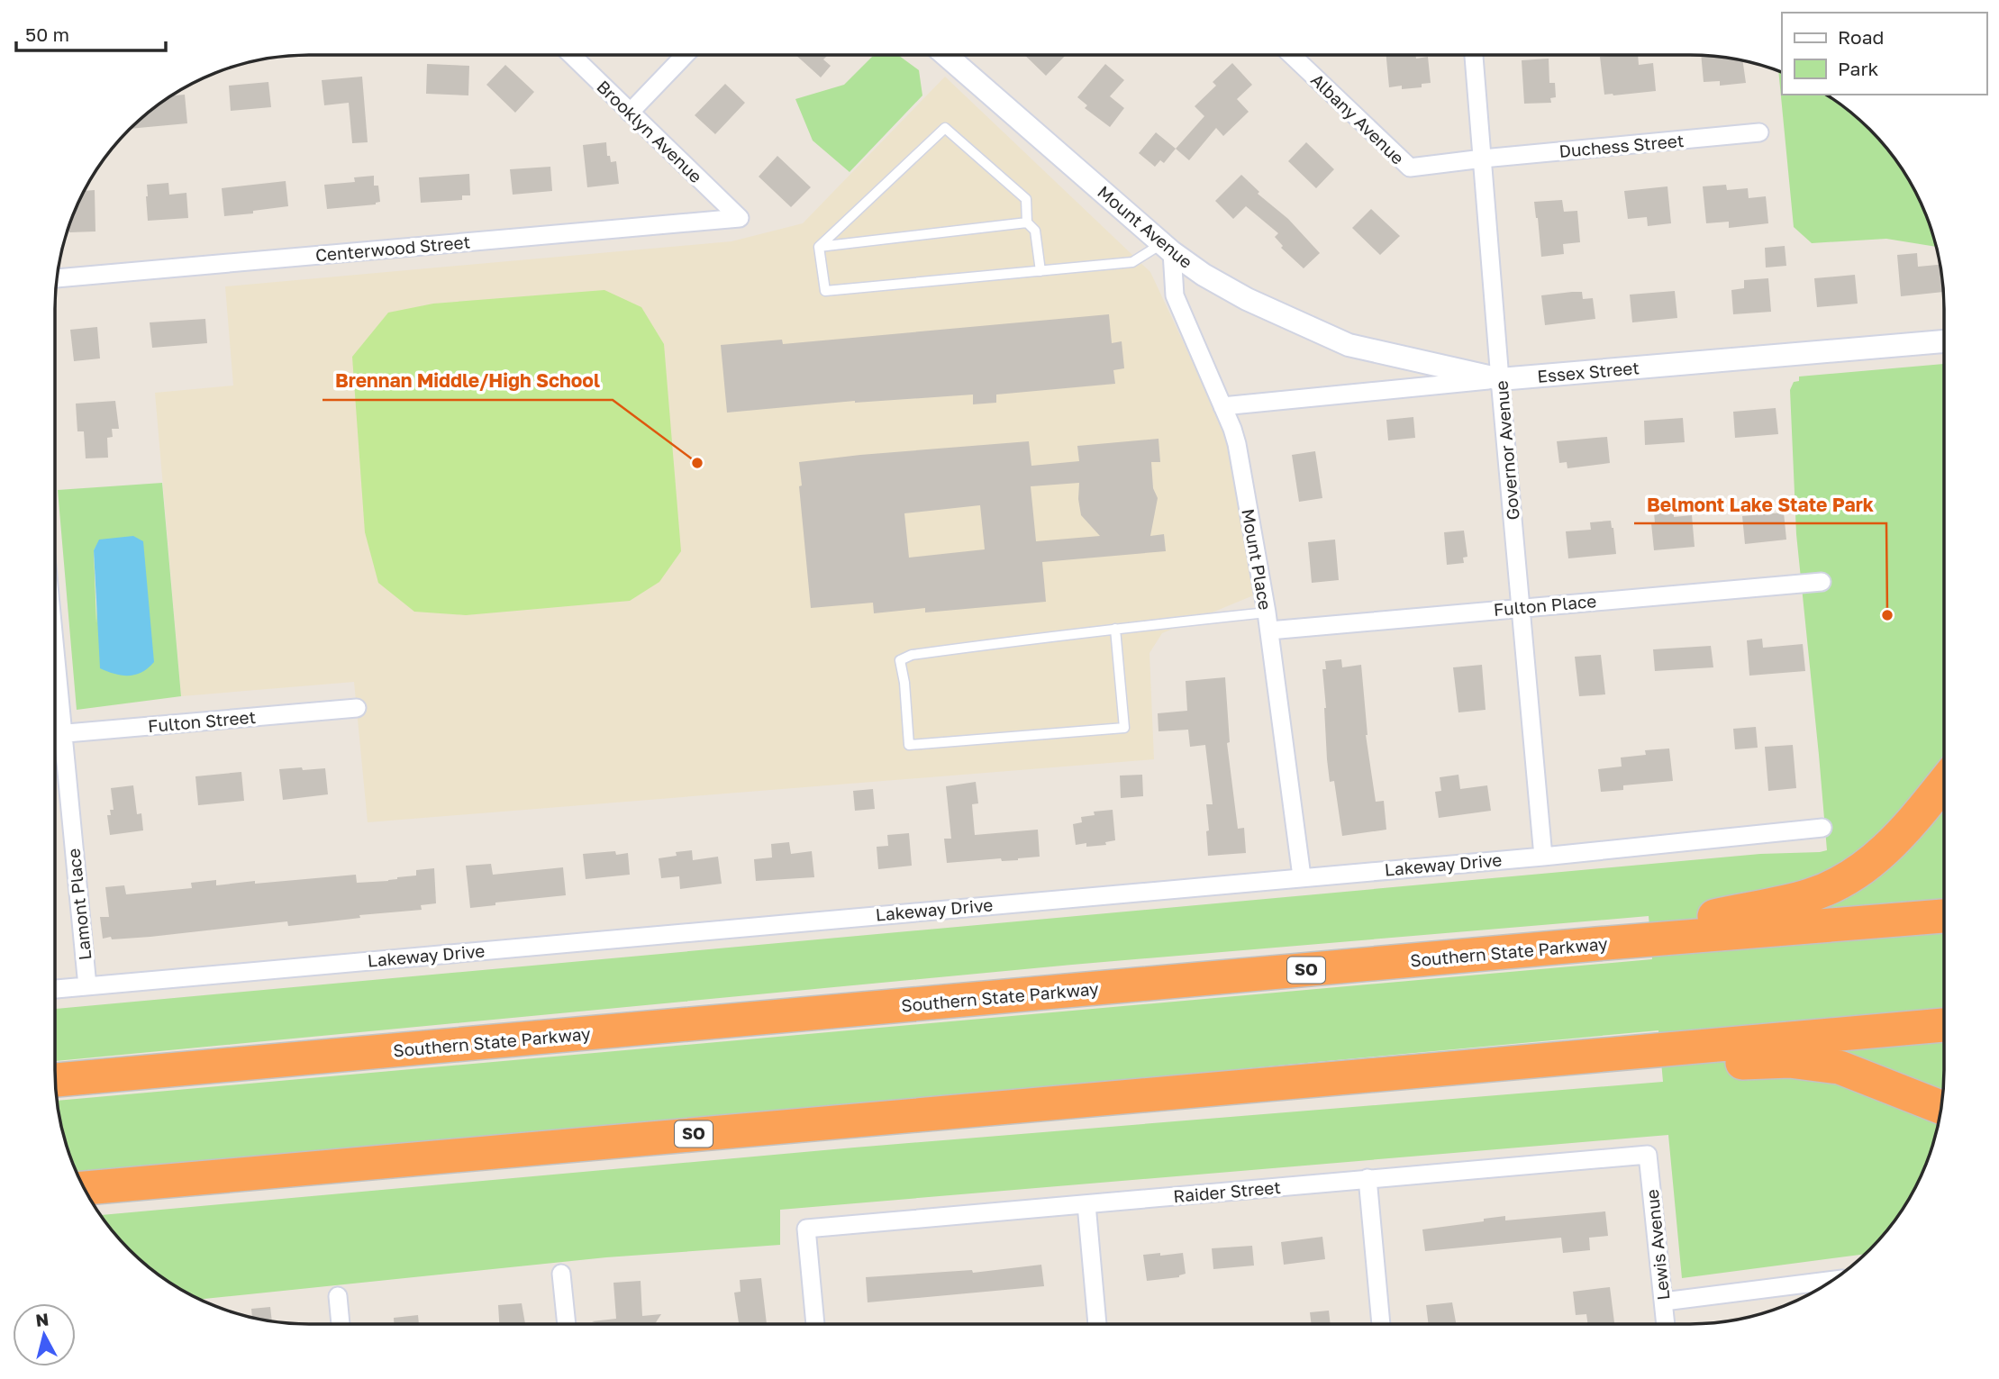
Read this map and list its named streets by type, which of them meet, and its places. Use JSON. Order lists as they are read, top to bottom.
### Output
{
  "streets": {
    "highway": ["Southern State Parkway", "SO"],
    "street": [
      "Albany Avenue",
      "Brooklyn Avenue",
      "Duchess Street",
      "Mount Avenue",
      "Centerwood Street",
      "Essex Street",
      "Governor Avenue",
      "Mount Place",
      "Fulton Place",
      "Fulton Street",
      "Lakeway Drive",
      "Lamont Place",
      "Raider Street",
      "Lewis Avenue"
    ]
  },
  "crossings": [
    ["Albany Avenue", "Duchess Street"],
    ["Albany Avenue", "Governor Avenue"],
    ["Brooklyn Avenue", "Centerwood Street"],
    ["Duchess Street", "Governor Avenue"],
    ["Mount Avenue", "Essex Street"],
    ["Mount Avenue", "Governor Avenue"],
    ["Mount Avenue", "Mount Place"],
    ["Essex Street", "Governor Avenue"],
    ["Essex Street", "Mount Place"],
    ["Governor Avenue", "Fulton Place"],
    ["Governor Avenue", "Lakeway Drive"],
    ["Mount Place", "Fulton Place"],
    ["Mount Place", "Lakeway Drive"],
    ["Lakeway Drive", "Lamont Place"],
    ["Raider Street", "Lewis Avenue"]
  ],
  "places": ["Brennan Middle/High School", "Belmont Lake State Park"],
  "legend": ["Road", "Park"],
  "scale_bar": "50 m",
  "north": "top"
}
